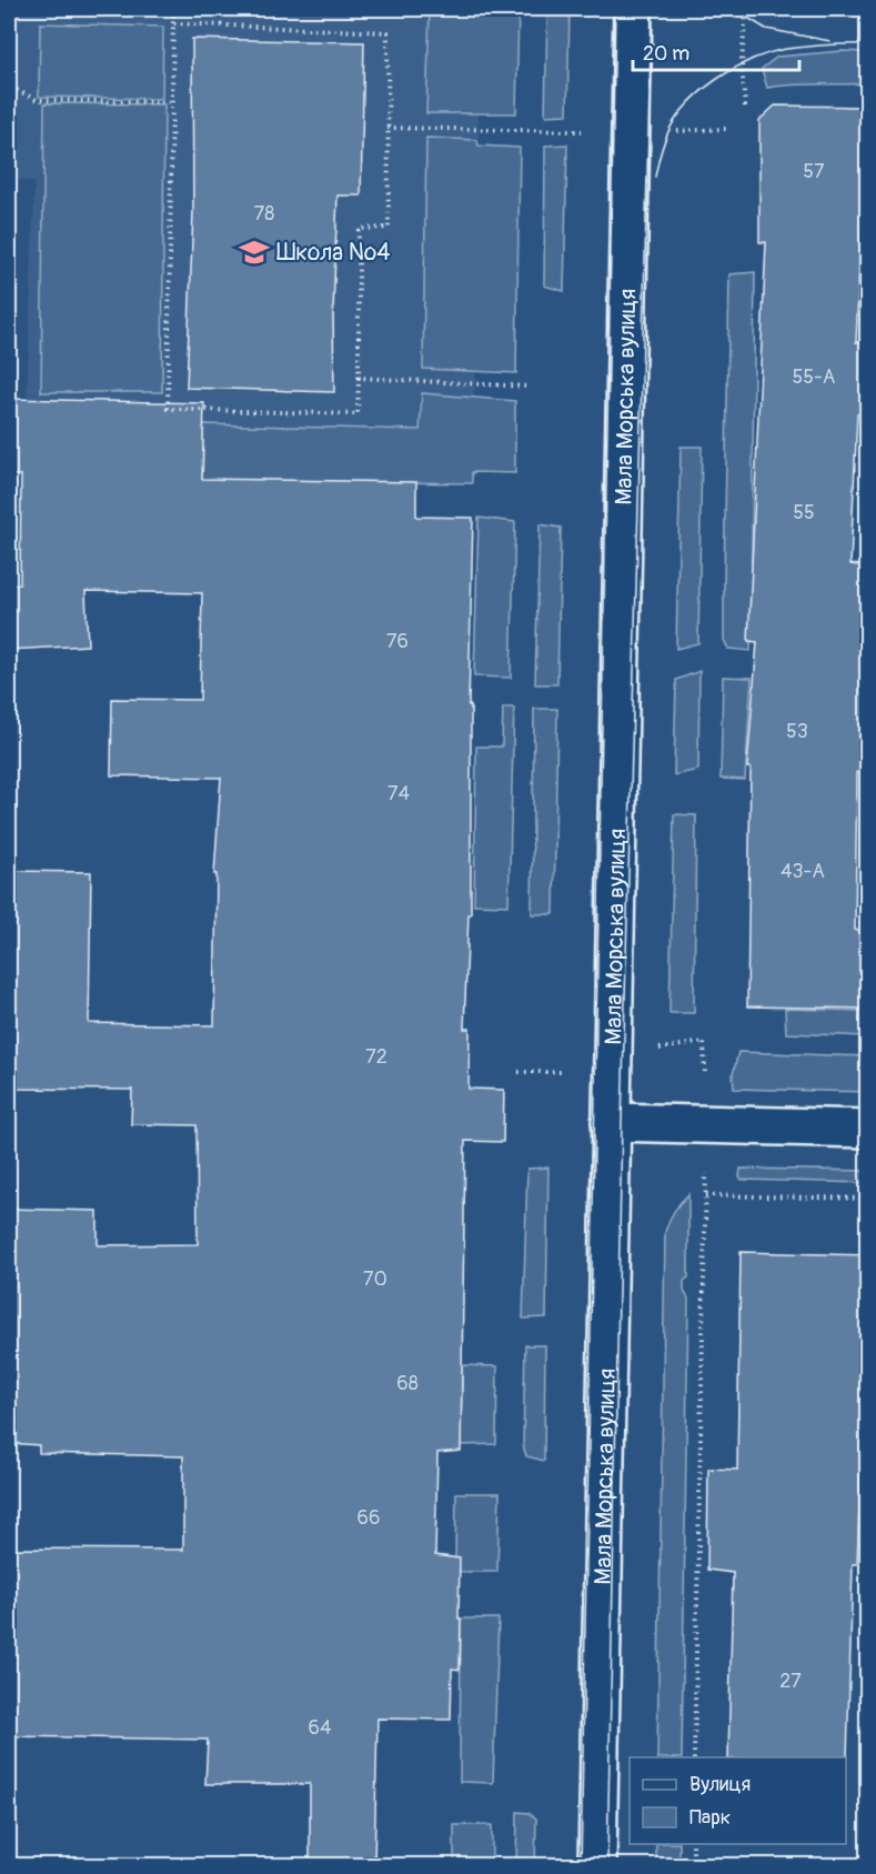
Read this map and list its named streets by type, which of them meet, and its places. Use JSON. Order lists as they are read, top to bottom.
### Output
{
  "streets": {
    "street": ["Мала Морська вулиця"]
  },
  "places": {
    "school or university": ["Школа №4"]
  },
  "house_numbers": [
    "57",
    "78",
    "55-А",
    "55",
    "76",
    "53",
    "74",
    "43-А",
    "72",
    "70",
    "68",
    "66",
    "27",
    "64"
  ],
  "legend": ["Вулиця", "Парк"],
  "scale_bar": "20 m"
}
